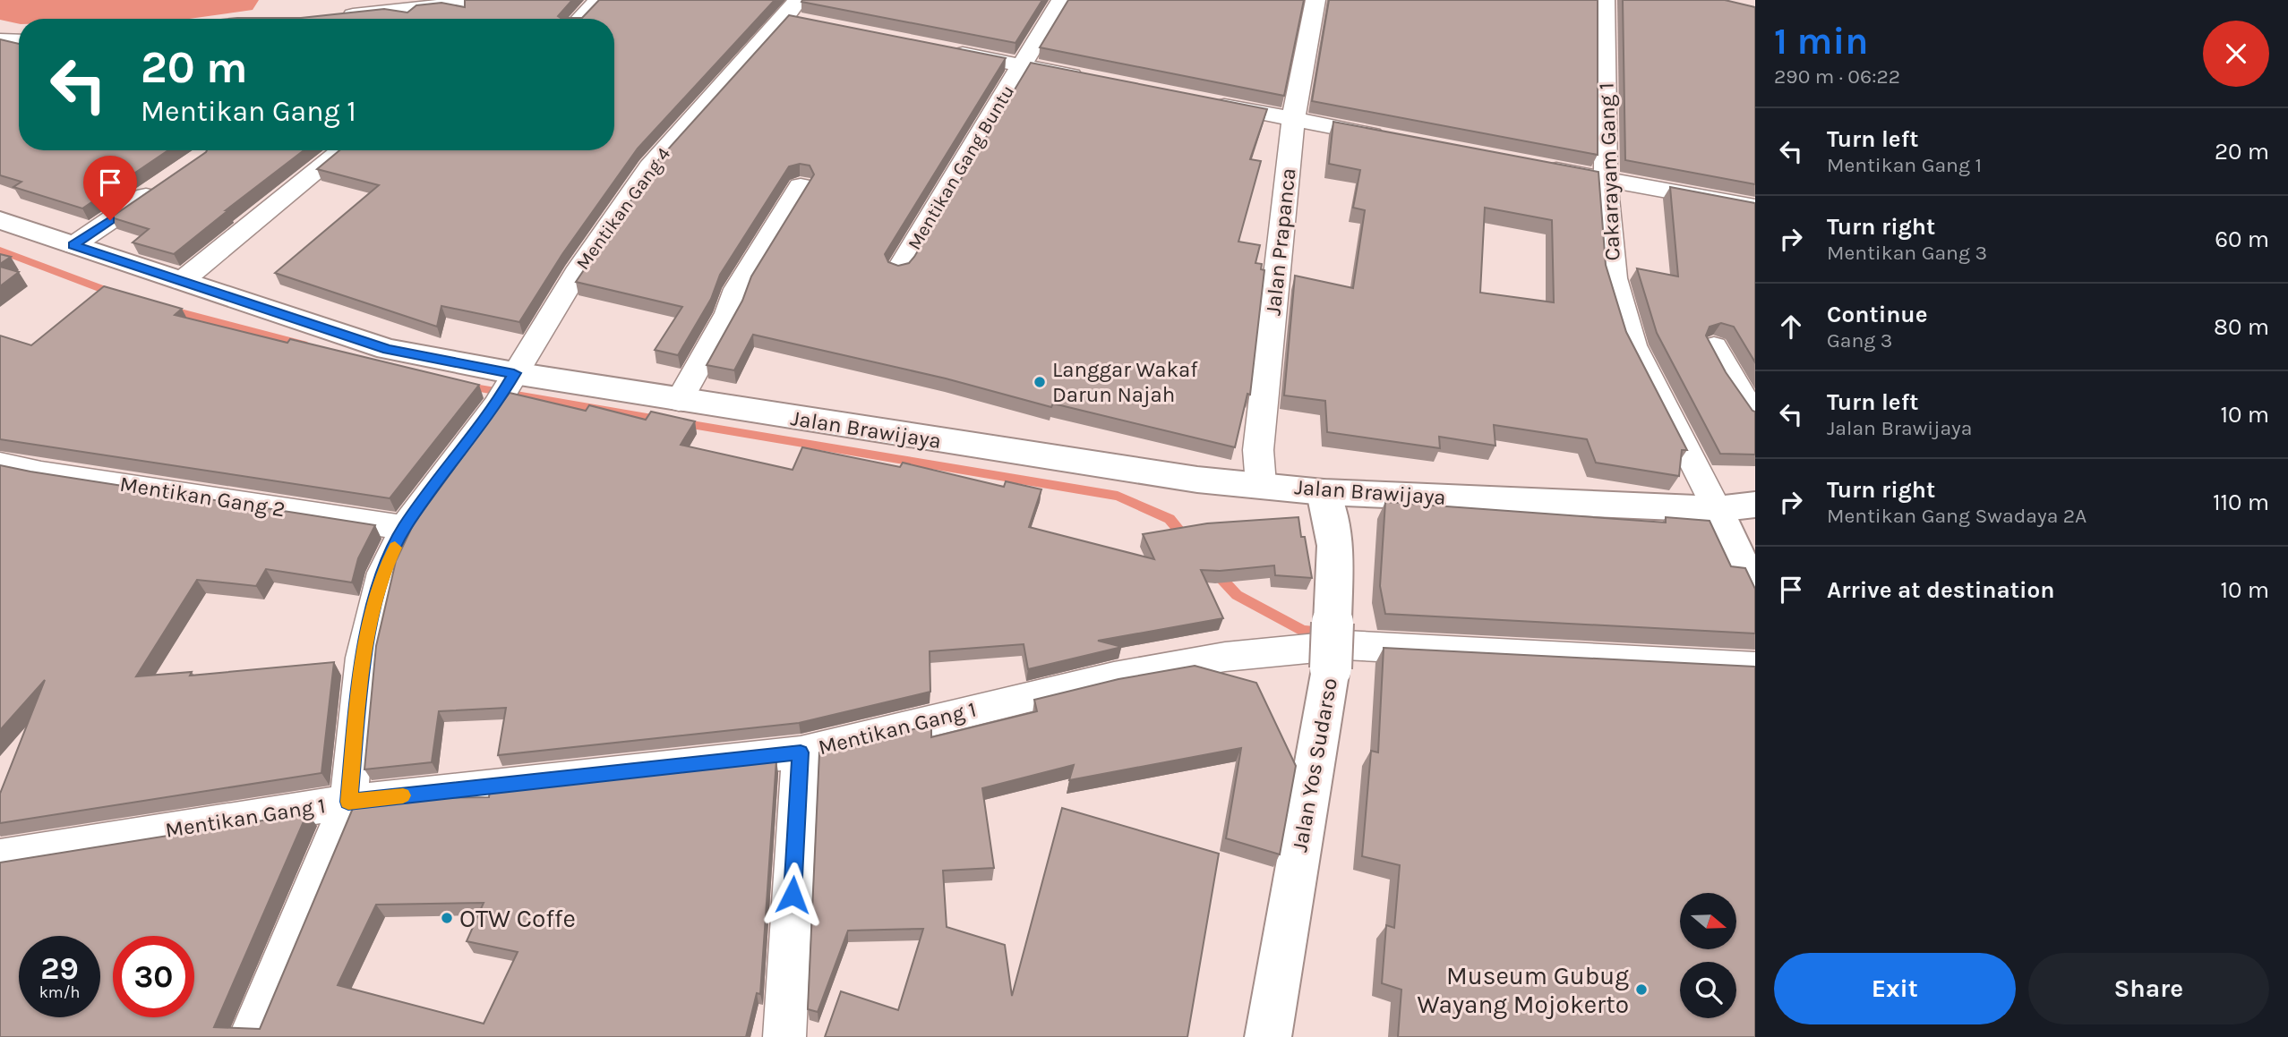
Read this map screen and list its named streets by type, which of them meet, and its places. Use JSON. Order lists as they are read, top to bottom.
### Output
{
  "streets": {
    "main road": ["Jalan Brawijaya", "Jalan Yos Sudarso"],
    "street": [
      "Mentikan Gang Buntu",
      "Cakarayam Gang 1",
      "Mentikan Gang 4",
      "Jalan Prapanca",
      "Mentikan Gang 2",
      "Mentikan Gang 1"
    ]
  },
  "crossings": [
    ["Cakarayam Gang 1", "Jalan Brawijaya"],
    ["Mentikan Gang 4", "Jalan Brawijaya"],
    ["Mentikan Gang 4", "Mentikan Gang 2"],
    ["Mentikan Gang 4", "Mentikan Gang 1"],
    ["Jalan Prapanca", "Jalan Brawijaya"],
    ["Jalan Brawijaya", "Jalan Yos Sudarso"],
    ["Mentikan Gang 1", "Jalan Yos Sudarso"]
  ],
  "places": ["Langgar Wakaf Darun Najah", "OTW Coffe", "Museum Gubug Wayang Mojokerto"],
  "north": "right",
  "page": {
    "heading": ["1 min", "290 m · 06:22"],
    "turn": ["20 m", "Mentikan Gang 1"],
    "list": [
      {
        "name": "Turn left",
        "note": "Mentikan Gang 1",
        "value": "20 m"
      },
      {
        "name": "Turn right",
        "note": "Mentikan Gang 3",
        "value": "60 m"
      },
      {
        "name": "Continue",
        "note": "Gang 3",
        "value": "80 m"
      },
      {
        "name": "Turn left",
        "note": "Jalan Brawijaya",
        "value": "10 m"
      },
      {
        "name": "Turn right",
        "note": "Mentikan Gang Swadaya 2A",
        "value": "110 m"
      },
      {
        "name": "Arrive at destination",
        "value": "10 m"
      }
    ],
    "speed": "29 km/h",
    "limit": "30",
    "buttons": ["Exit", "Share"]
  }
}
